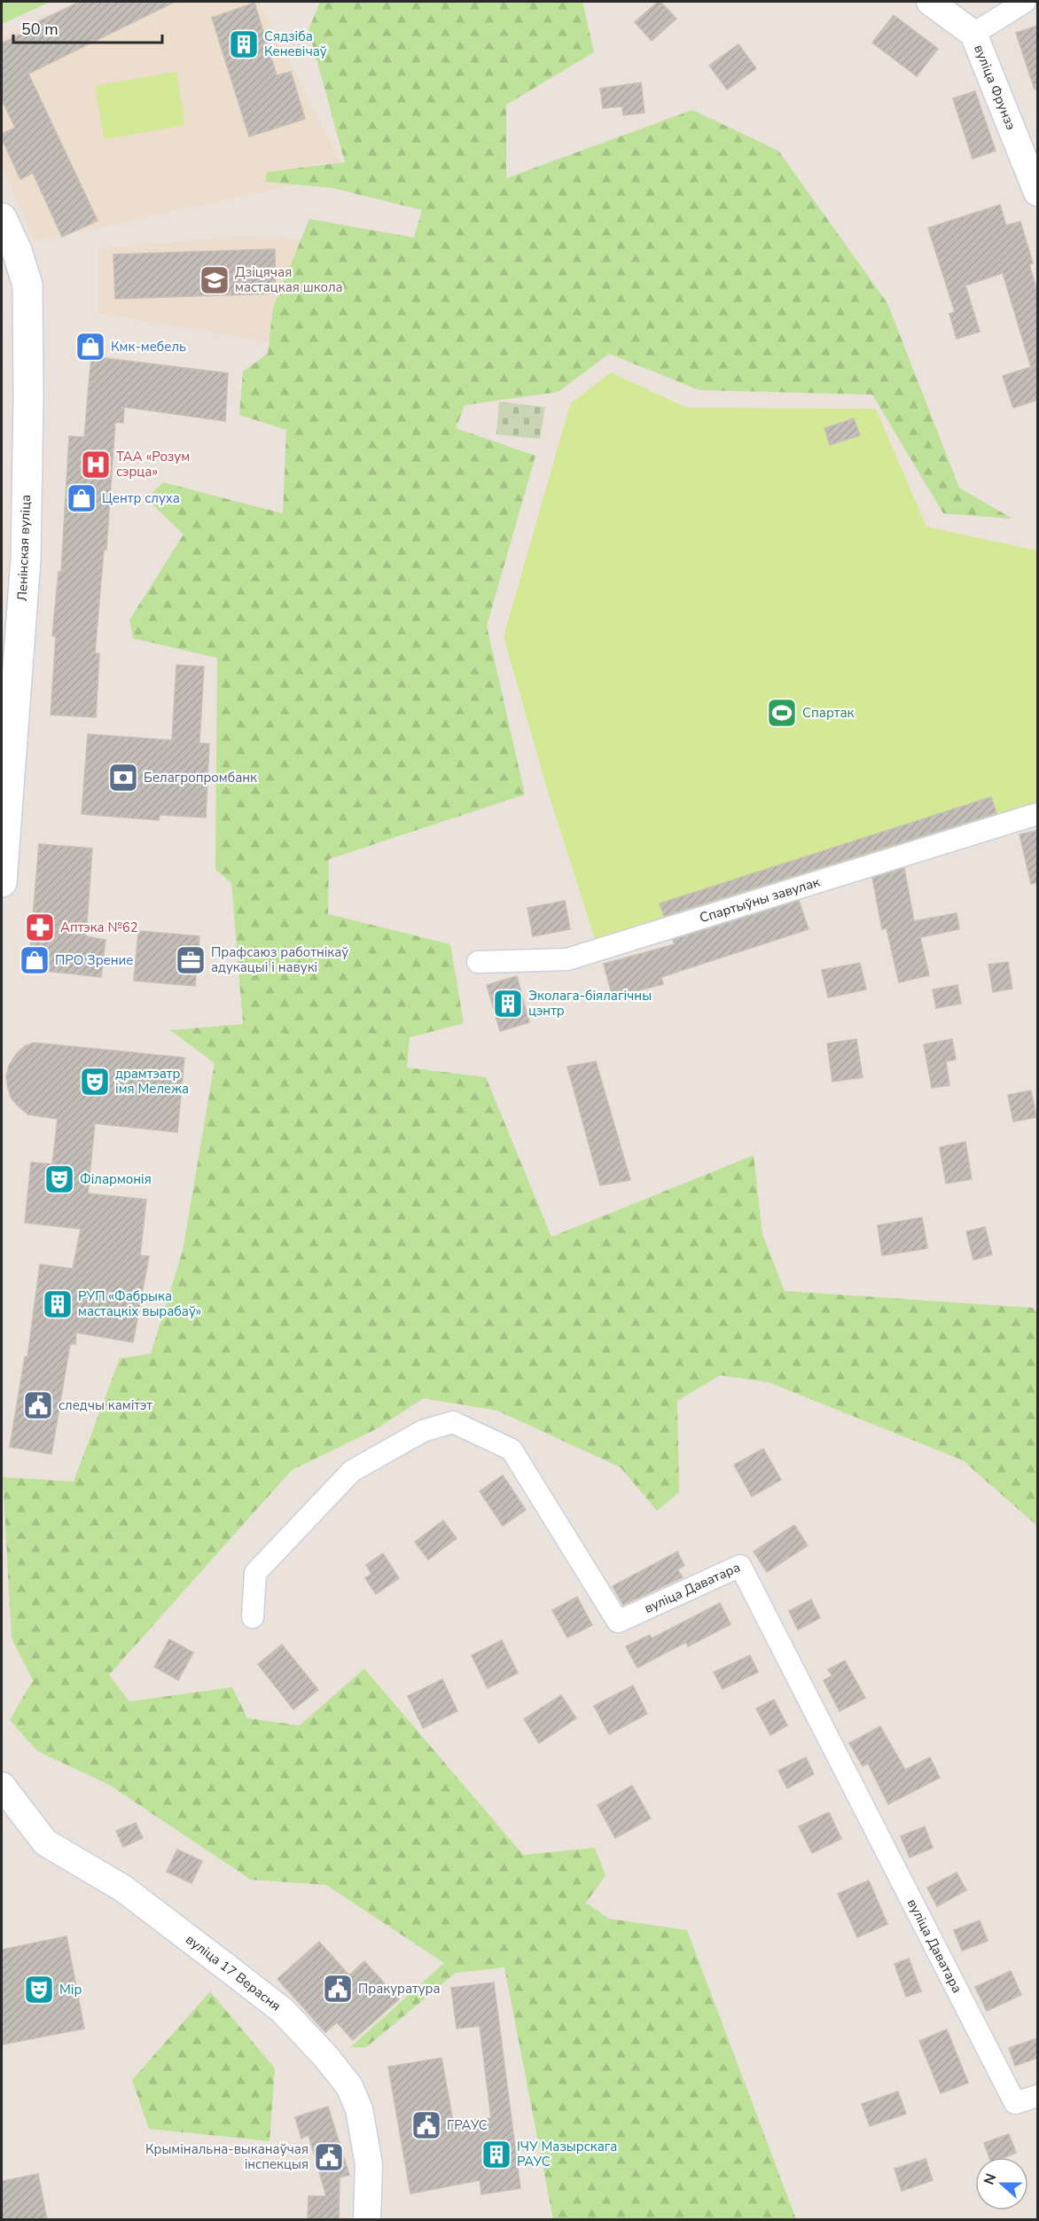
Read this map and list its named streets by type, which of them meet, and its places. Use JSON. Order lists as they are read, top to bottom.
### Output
{
  "streets": {
    "main road": ["Ленінская вуліца"],
    "street": [
      "вуліца Фрунзэ",
      "Спартыўны завулак",
      "вуліца Даватара",
      "вуліца 17 Верасня"
    ]
  },
  "places": {
    "building": [
      "Сядзіба Кеневічаў",
      "Эколага-біялагічны цэнтр",
      "РУП «Фабрыка мастацкіх вырабаў»",
      "ІЧУ Мазырскага РАУС"
    ],
    "school or university": ["Дзіцячая мастацкая школа"],
    "shop": ["Кмк-мебель", "Центр слуха", "ПРО Зрение"],
    "hospital": ["ТАА «Розум сэрца»"],
    "sports": ["Спартак"],
    "bank": ["Белагропромбанк"],
    "pharmacy": ["Аптэка №62"],
    "office": ["Прафсаюз работнікаў адукацыі і навукі"],
    "theatre": ["драмтэатр імя Мележа", "Філармонія", "Мір"],
    "public building": [
      "следчы камітэт",
      "Пракуратура",
      "ГРАУС",
      "Крымінальна-выканаўчая інспекцыя"
    ]
  },
  "scale_bar": "50 m",
  "north": "left"
}
